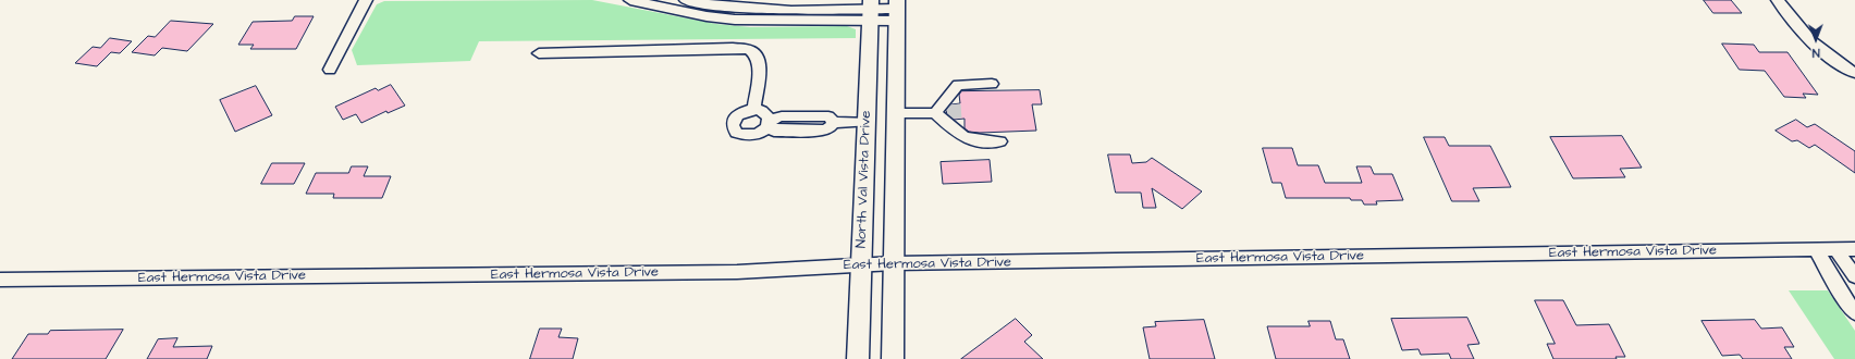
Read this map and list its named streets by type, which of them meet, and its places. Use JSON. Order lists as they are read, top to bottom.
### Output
{
  "streets": {
    "main road": ["North Val Vista Drive"],
    "street": ["East Hermosa Vista Drive"]
  },
  "crossings": [
    ["North Val Vista Drive", "East Hermosa Vista Drive"]
  ],
  "north": "bottom"
}
